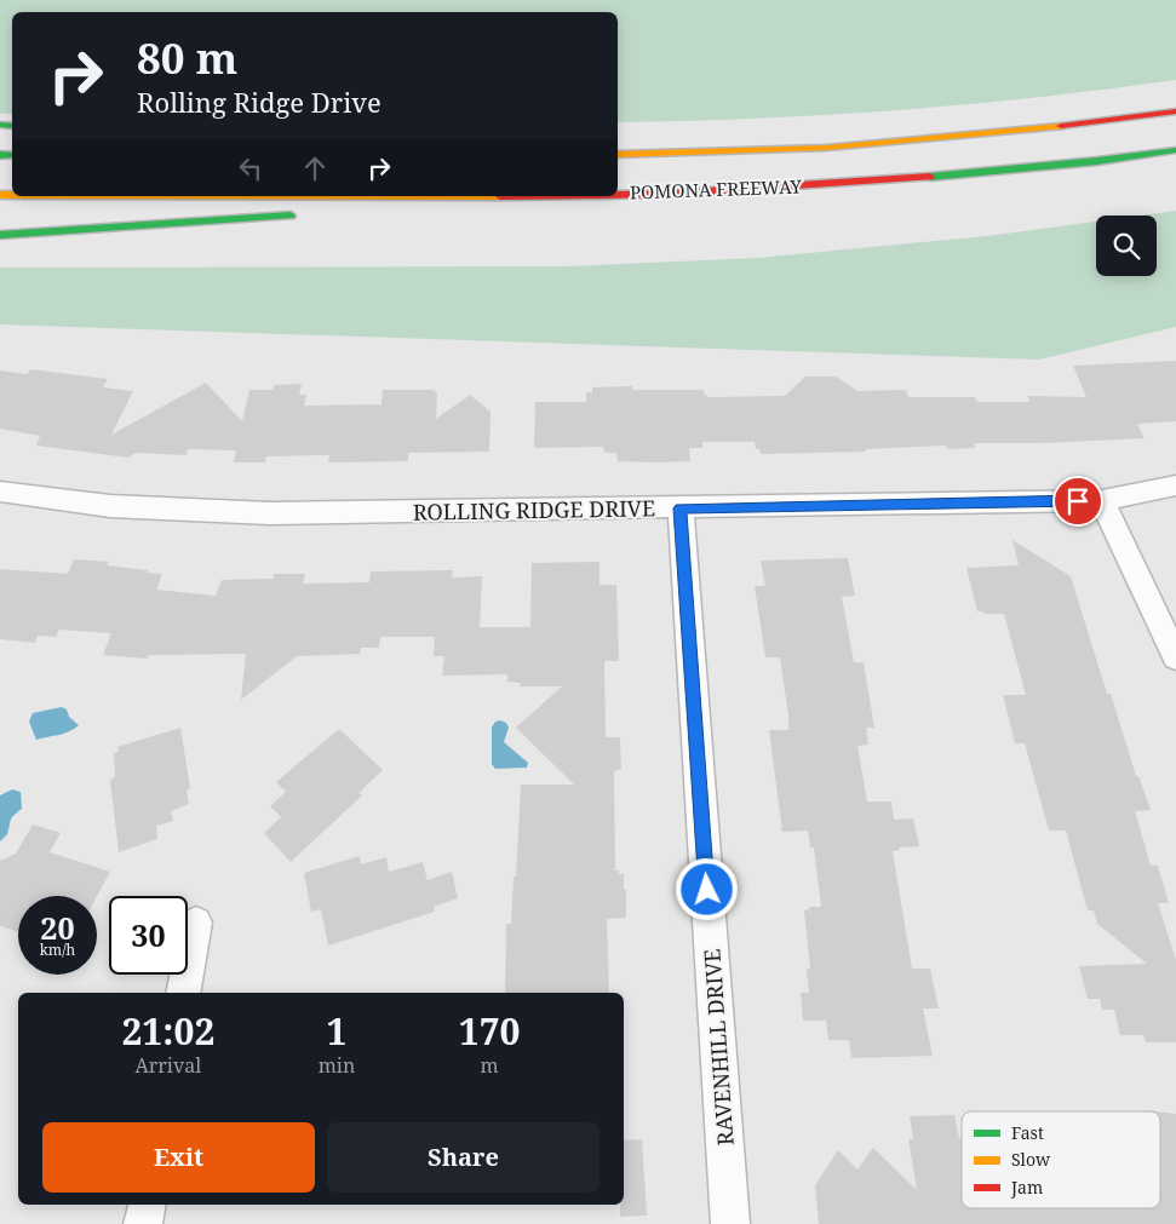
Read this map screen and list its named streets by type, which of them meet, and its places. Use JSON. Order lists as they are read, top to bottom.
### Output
{
  "streets": {
    "highway": ["POMONA FREEWAY"],
    "street": ["ROLLING RIDGE DRIVE", "RAVENHILL DRIVE"]
  },
  "crossings": [
    ["ROLLING RIDGE DRIVE", "RAVENHILL DRIVE"]
  ],
  "legend": ["Fast", "Slow", "Jam"],
  "page": {
    "turn": ["80 m", "Rolling Ridge Drive"],
    "speed": "20 km/h",
    "limit": "30",
    "eta": [
      "21:02",
      "Arrival",
      "1",
      "min",
      "170",
      "m"
    ],
    "buttons": ["Exit", "Share"]
  }
}
